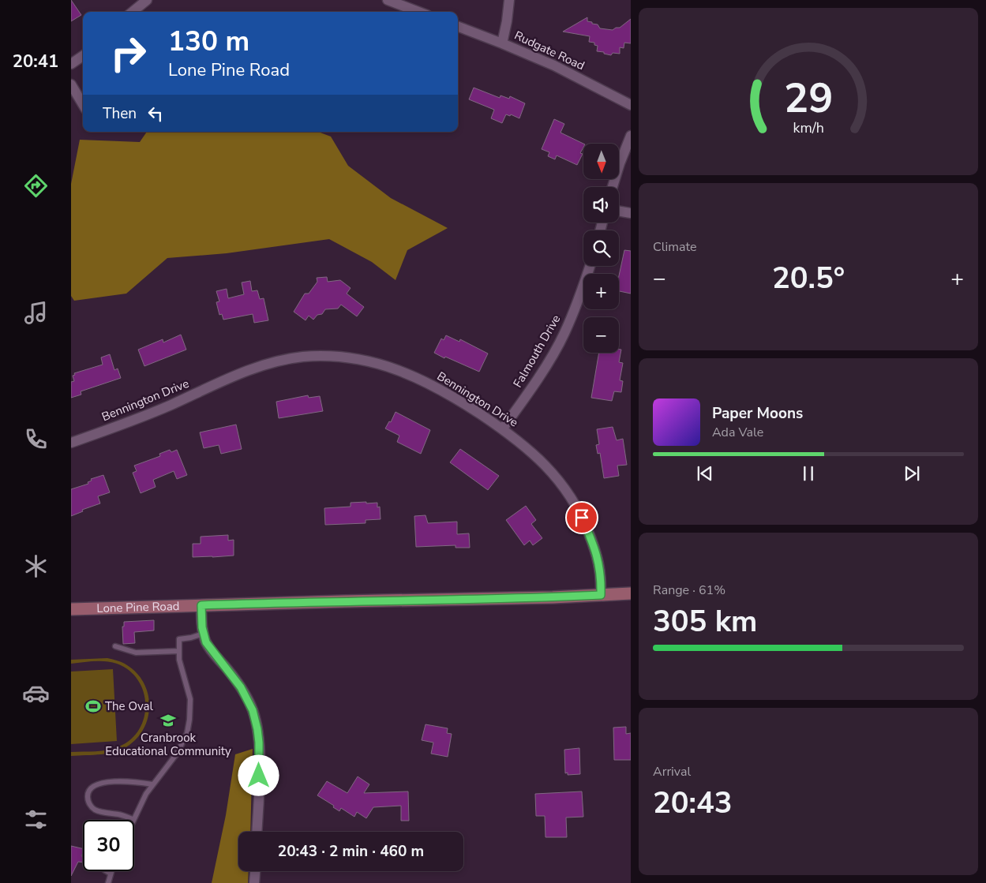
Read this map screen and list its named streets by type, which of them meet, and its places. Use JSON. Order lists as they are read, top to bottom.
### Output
{
  "streets": {
    "street": [
      "Rudgate Road",
      "Falmouth Drive",
      "Bennington Drive",
      "Lone Pine Road"
    ]
  },
  "crossings": [
    ["Falmouth Drive", "Bennington Drive"],
    ["Bennington Drive", "Lone Pine Road"]
  ],
  "places": {
    "sports": ["The Oval"],
    "school or university": ["Cranbrook Educational Community"]
  },
  "north": "bottom",
  "page": {
    "tabs": "20:41",
    "turn": ["130 m", "Lone Pine Road"],
    "then": "Then",
    "map_buttons": ["+", "−"],
    "tile": [
      "Climate",
      ["Range · 61%", "305 km"],
      ["Arrival", "20:43"]
    ],
    "heat": ["−", "20.5°", "+"],
    "song": ["Paper Moons", "Ada Vale"],
    "limit": "30",
    "trip": "20:43 · 2 min · 460 m",
    "gauge": ["29", "km/h"]
  }
}
